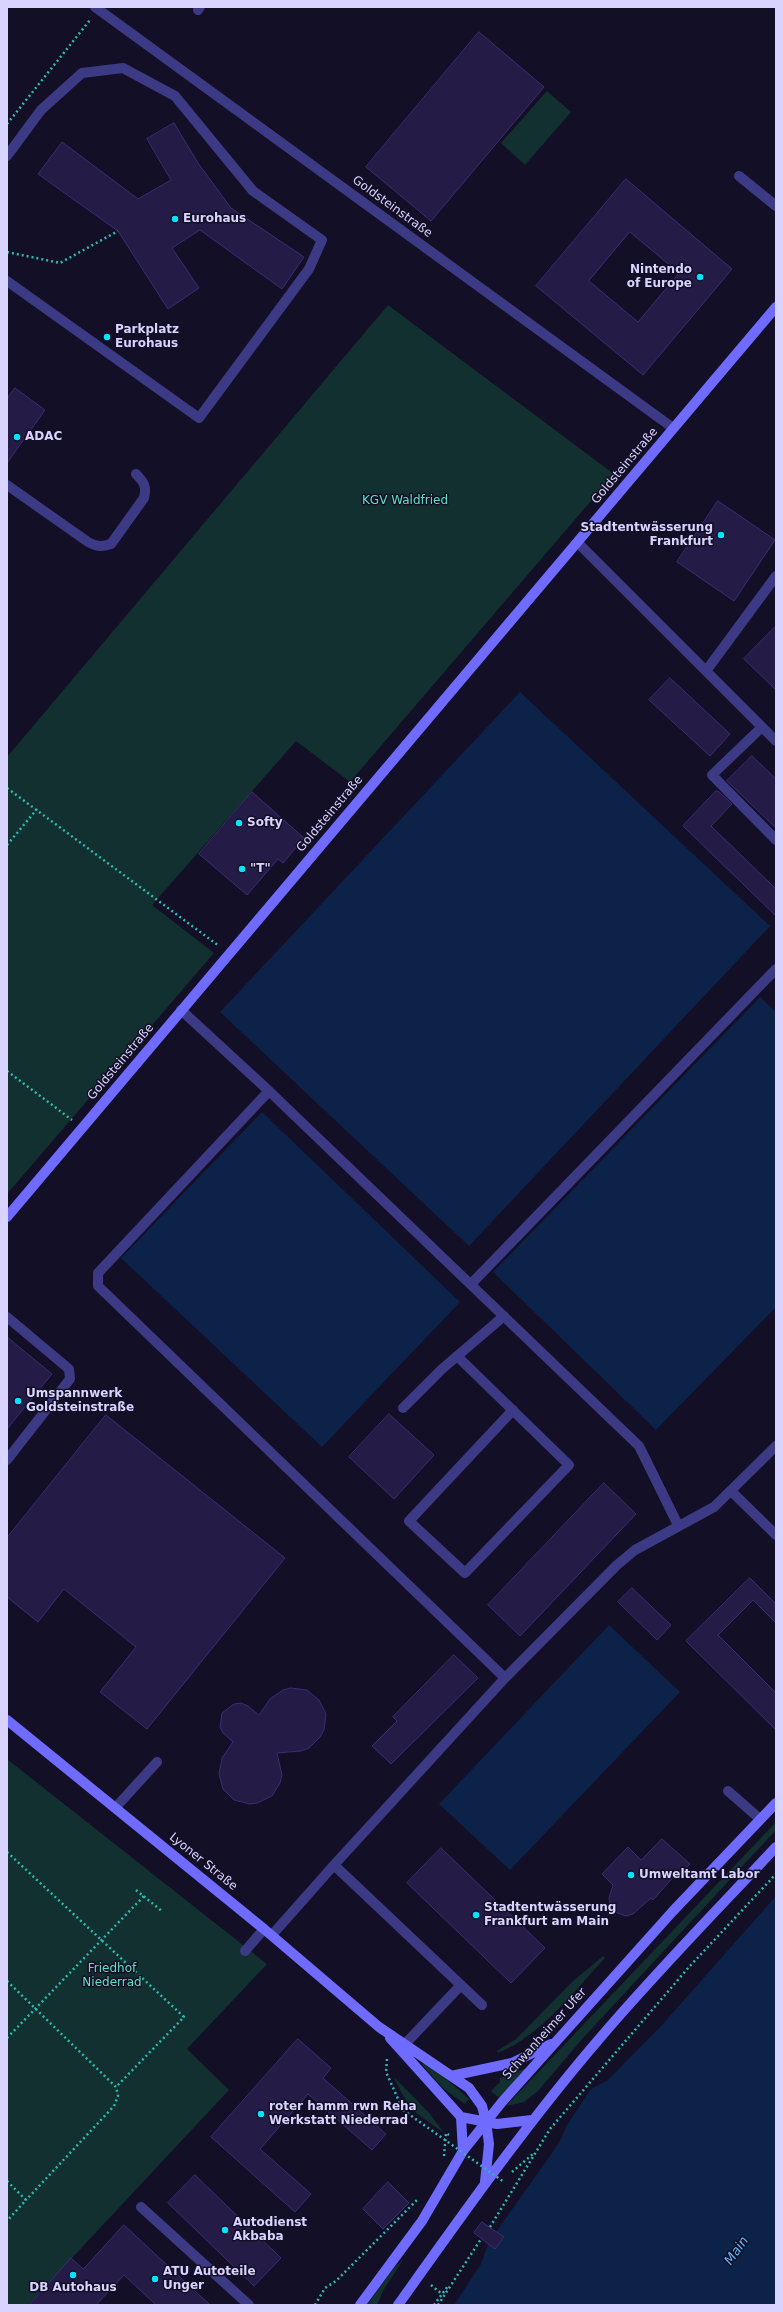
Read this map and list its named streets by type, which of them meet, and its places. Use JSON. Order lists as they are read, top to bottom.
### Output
{
  "streets": {
    "main road": ["Goldsteinstraße", "Lyoner Straße", "Schwanheimer Ufer"]
  },
  "crossings": [
    ["Lyoner Straße", "Schwanheimer Ufer"]
  ],
  "water": ["Main"],
  "parks": ["KGV Waldfried", "Friedhof Niederrad"],
  "places": [
    "Eurohaus",
    "Nintendo of Europe",
    "Parkplatz Eurohaus",
    "ADAC",
    "Stadtentwässerung Frankfurt",
    "Softy",
    "\"T\"",
    "Umspannwerk Goldsteinstraße",
    "Umweltamt Labor",
    "Stadtentwässerung Frankfurt am Main",
    "roter hamm rwn Reha Werkstatt Niederrad",
    "Autodienst Akbaba",
    "DB Autohaus",
    "ATU Autoteile Unger"
  ]
}
